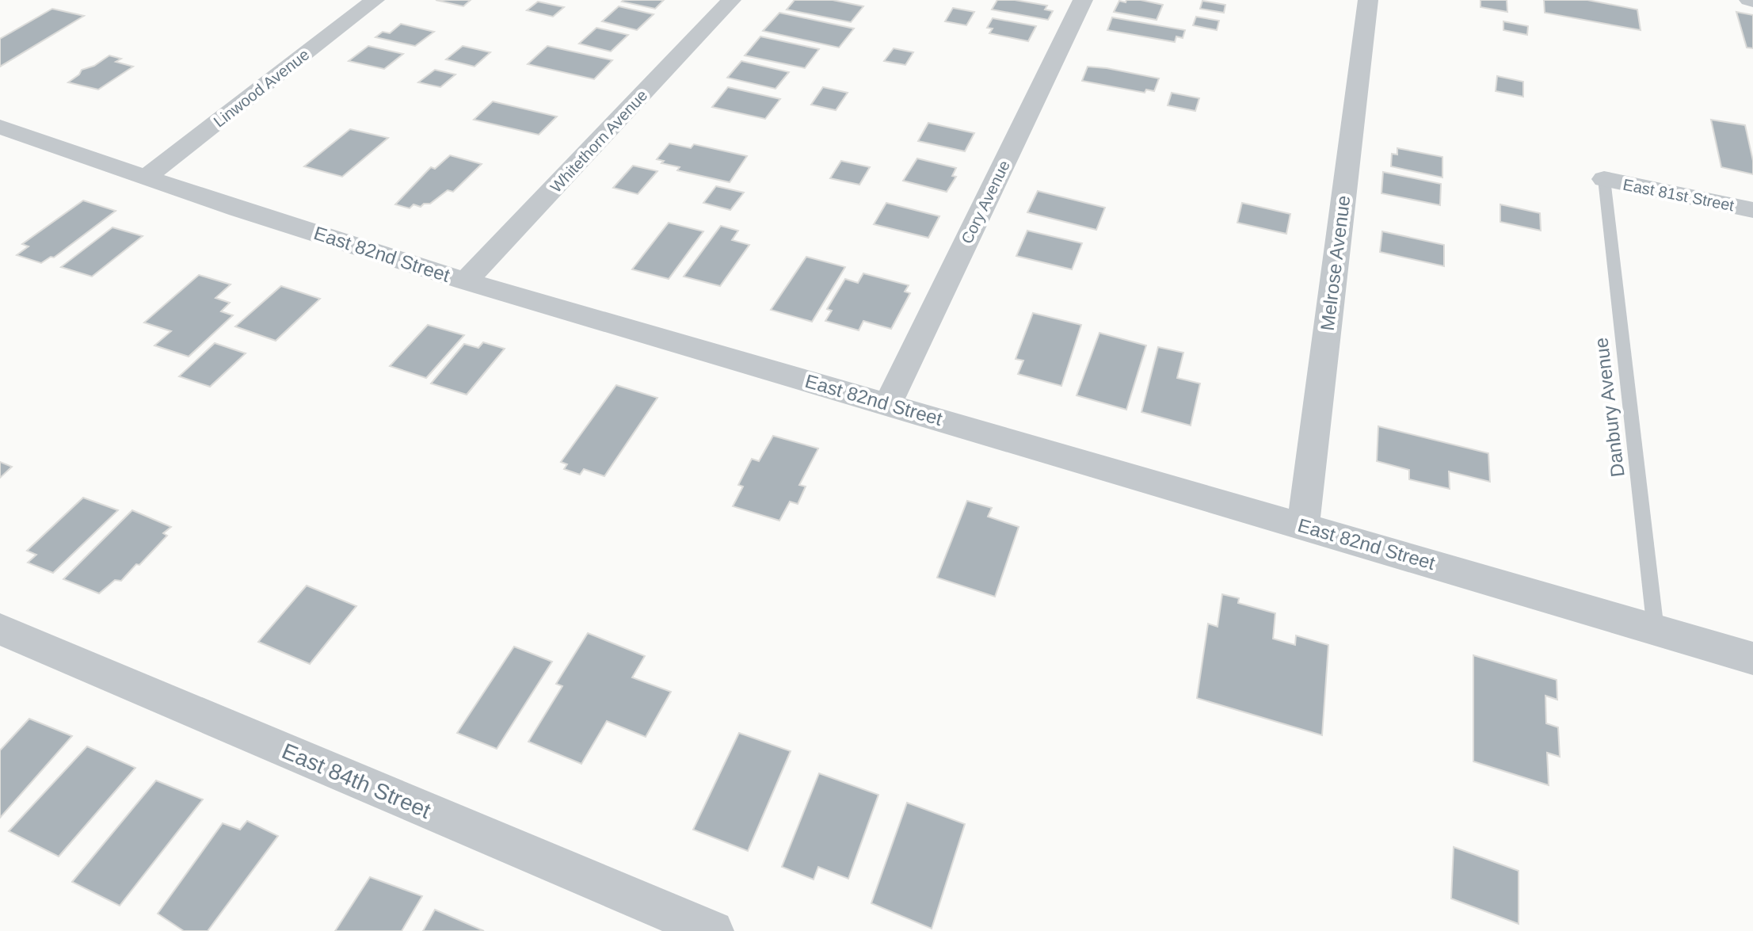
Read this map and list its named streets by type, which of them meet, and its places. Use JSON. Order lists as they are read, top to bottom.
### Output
{
  "streets": {
    "street": [
      "Linwood Avenue",
      "Whitethorn Avenue",
      "East 81st Street",
      "Cory Avenue",
      "East 82nd Street",
      "Melrose Avenue",
      "East 84th Street"
    ],
    "lane": ["Danbury Avenue"]
  },
  "crossings": [
    ["Linwood Avenue", "East 82nd Street"],
    ["Whitethorn Avenue", "East 82nd Street"],
    ["East 81st Street", "Danbury Avenue"],
    ["Cory Avenue", "East 82nd Street"],
    ["East 82nd Street", "Melrose Avenue"],
    ["East 82nd Street", "Danbury Avenue"]
  ]
}
